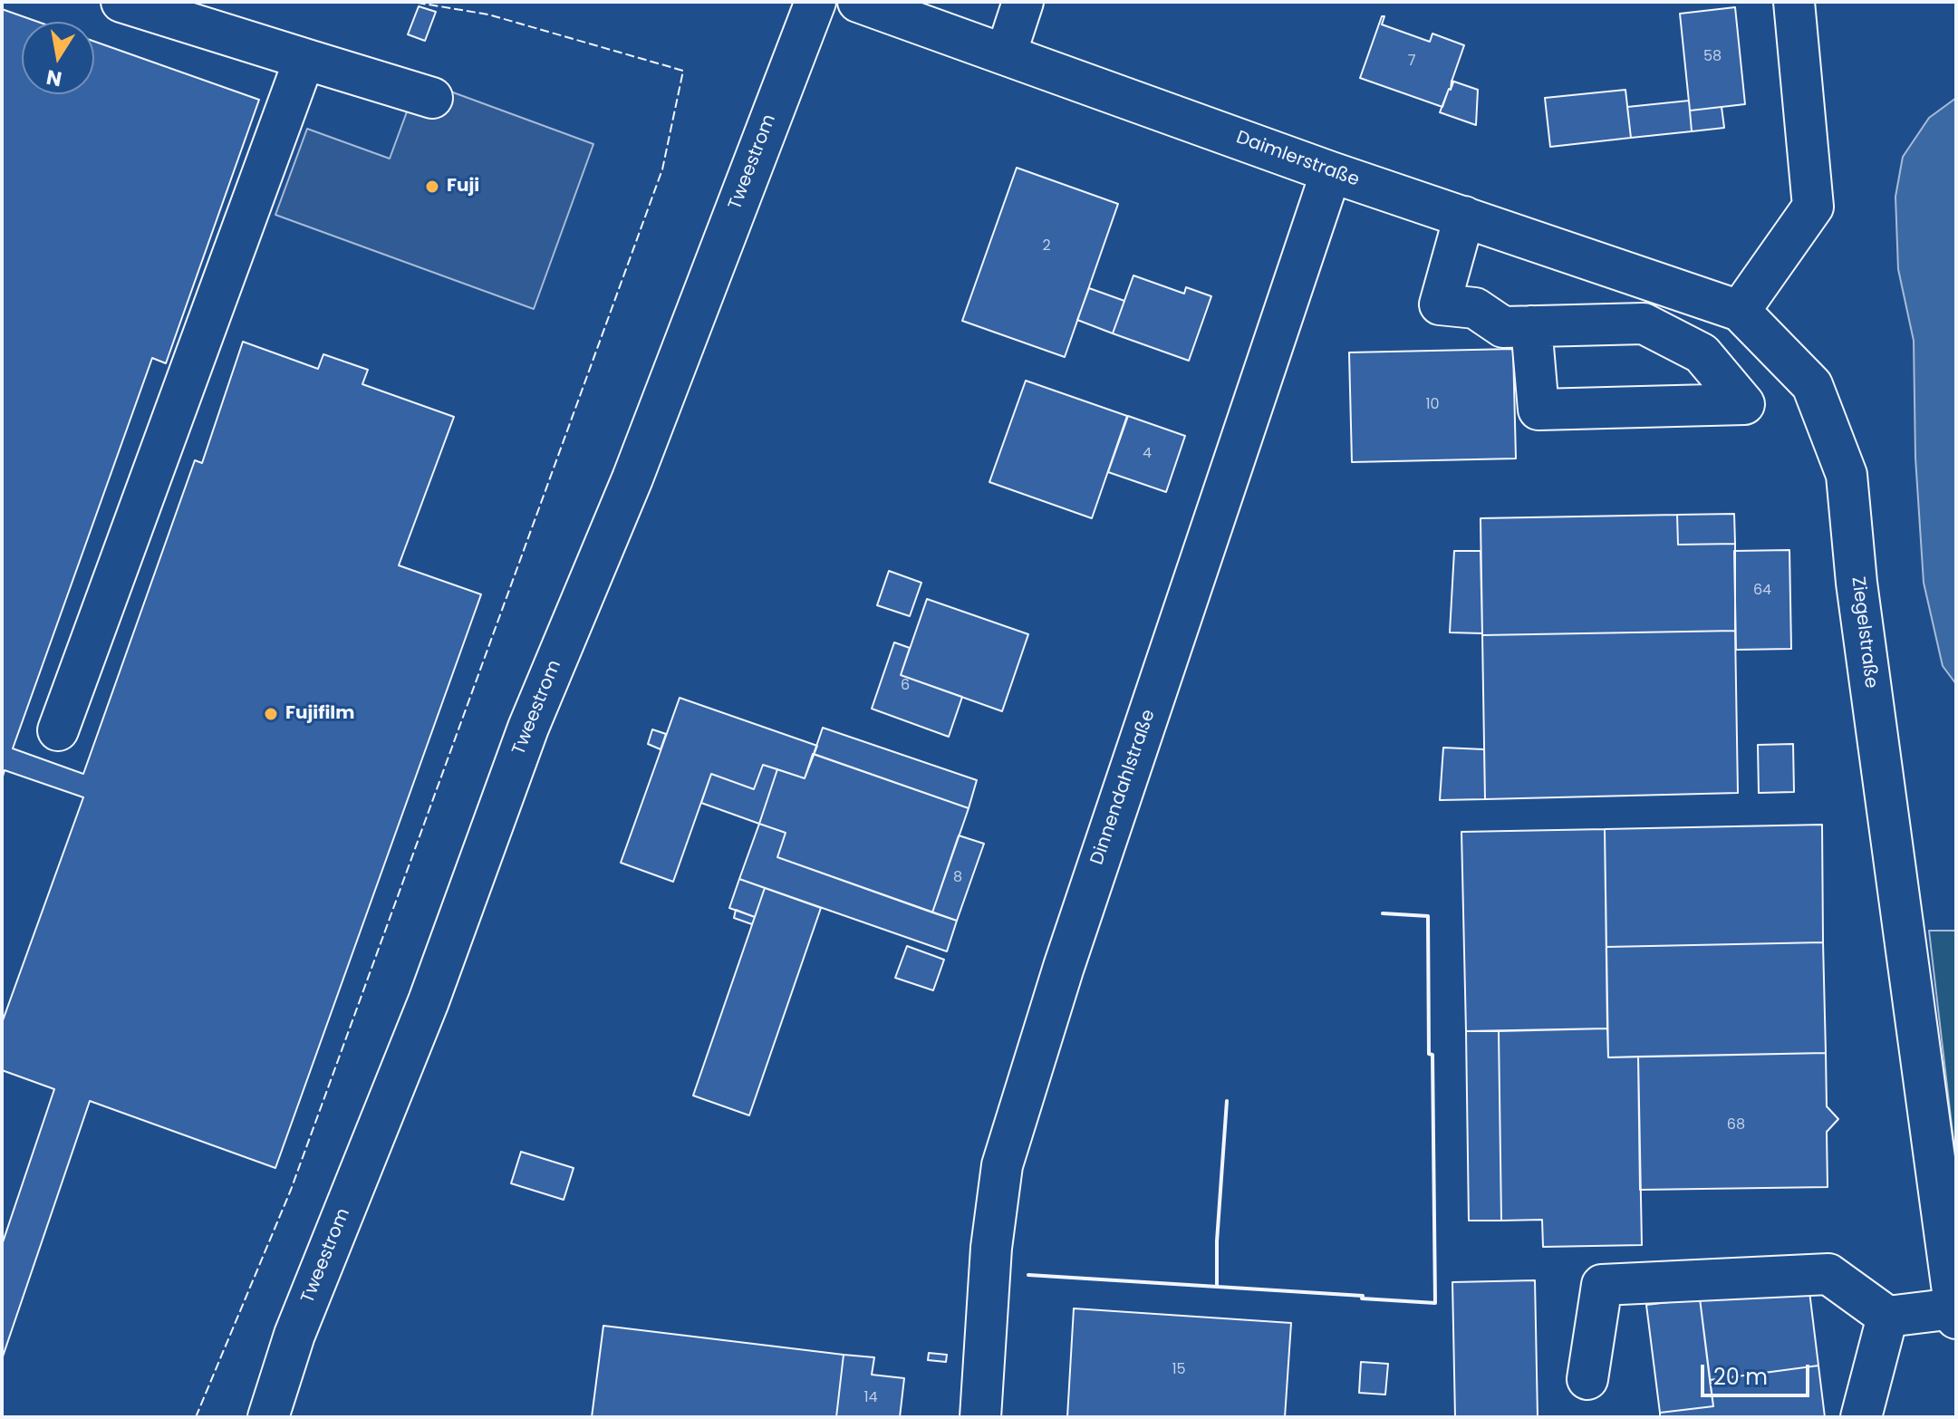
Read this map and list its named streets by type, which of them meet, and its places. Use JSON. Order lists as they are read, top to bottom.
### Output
{
  "streets": {
    "street": [
      "Daimlerstraße",
      "Tweestrom",
      "Ziegelstraße",
      "Dinnendahlstraße"
    ]
  },
  "crossings": [
    ["Daimlerstraße", "Ziegelstraße"],
    ["Daimlerstraße", "Dinnendahlstraße"]
  ],
  "places": ["Fuji", "Fujifilm"],
  "house_numbers": [
    "58",
    "7",
    "2",
    "10",
    "4",
    "64",
    "6",
    "8",
    "68",
    "15",
    "14"
  ],
  "scale_bar": "20 m",
  "north": "bottom"
}
